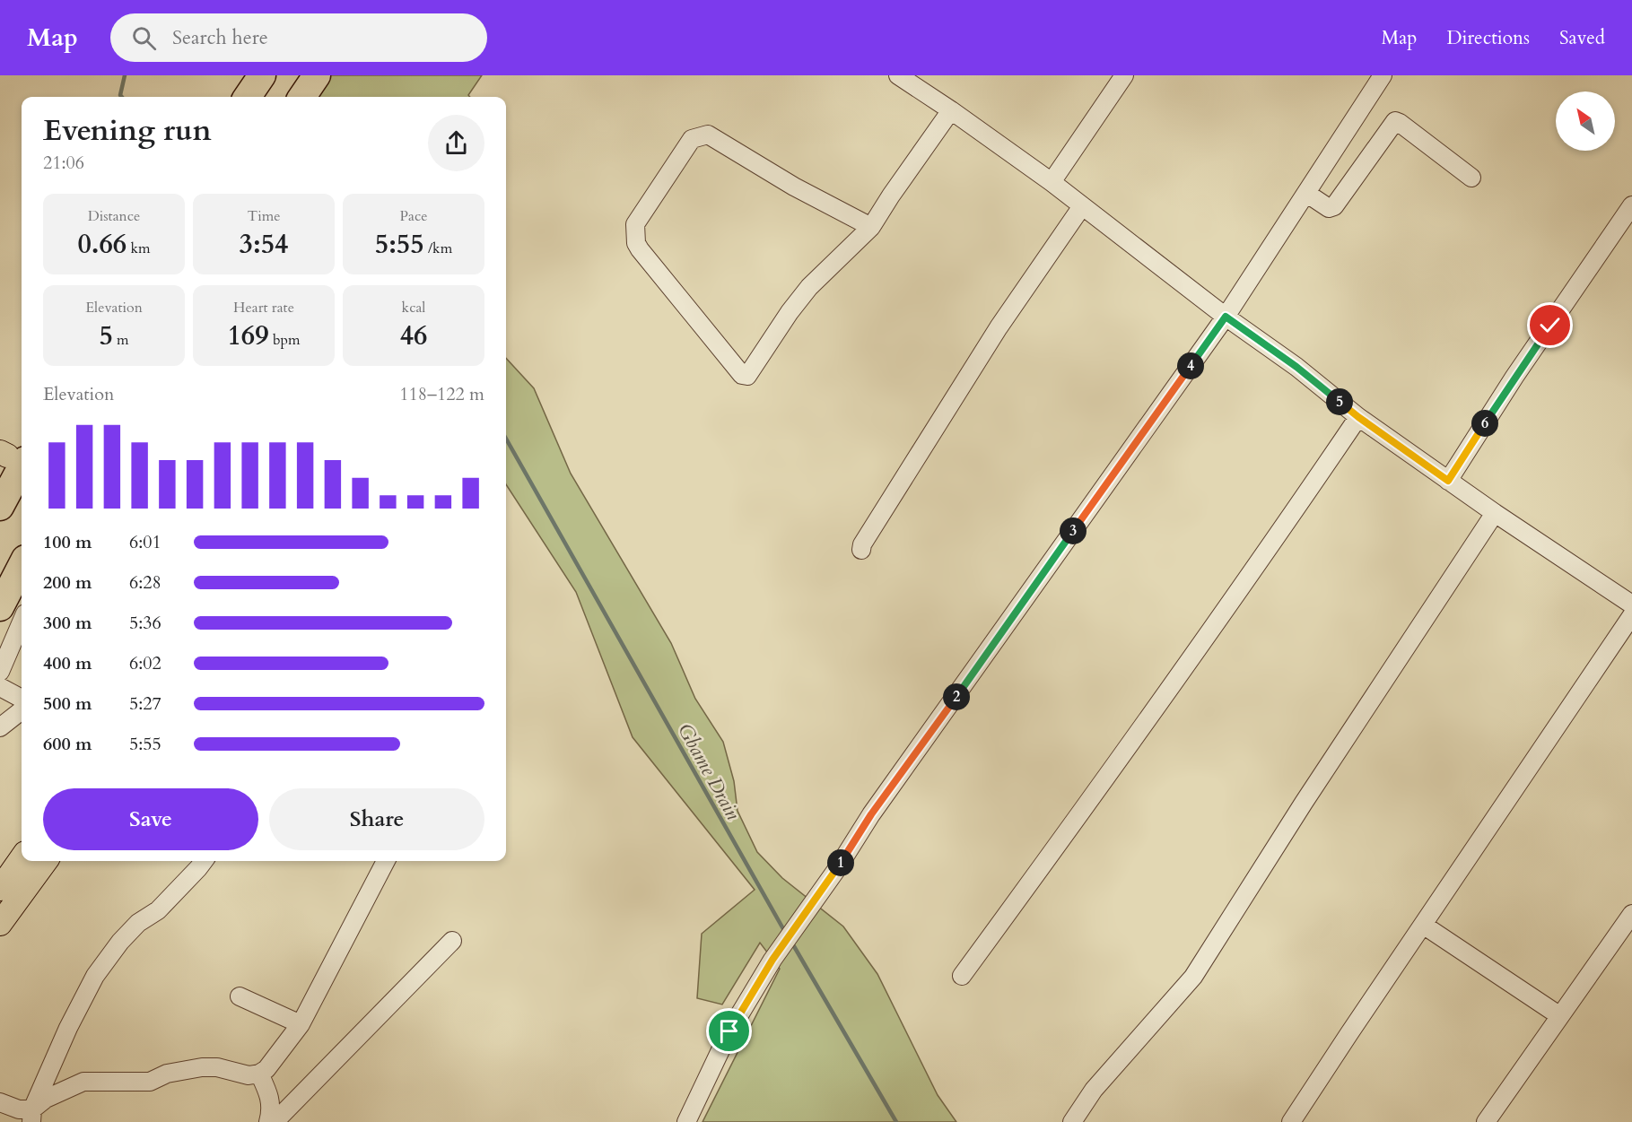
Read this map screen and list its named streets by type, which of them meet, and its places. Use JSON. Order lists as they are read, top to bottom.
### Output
{
  "water": ["Gbame Drain"],
  "north": "top left",
  "page": {
    "header": "Map",
    "search": "Search here",
    "nav": ["Map", "Directions", "Saved"],
    "heading": ["Evening run", "21:06"],
    "stats": [
      ["Distance", "0.66 km"],
      ["Time", "3:54"],
      ["Pace", "5:55 /km"],
      ["Elevation", "5 m"],
      ["Heart rate", "169 bpm"],
      ["kcal", "46"]
    ],
    "pins": [
      "4",
      "5",
      "6",
      "3",
      "2",
      "1"
    ],
    "chart": ["Elevation", "118–122 m"],
    "list": [
      {
        "name": "100 m",
        "note": "6:01"
      },
      {
        "name": "200 m",
        "note": "6:28"
      },
      {
        "name": "300 m",
        "note": "5:36"
      },
      {
        "name": "400 m",
        "note": "6:02"
      },
      {
        "name": "500 m",
        "note": "5:27"
      },
      {
        "name": "600 m",
        "note": "5:55"
      }
    ],
    "buttons": ["Save", "Share"]
  }
}
